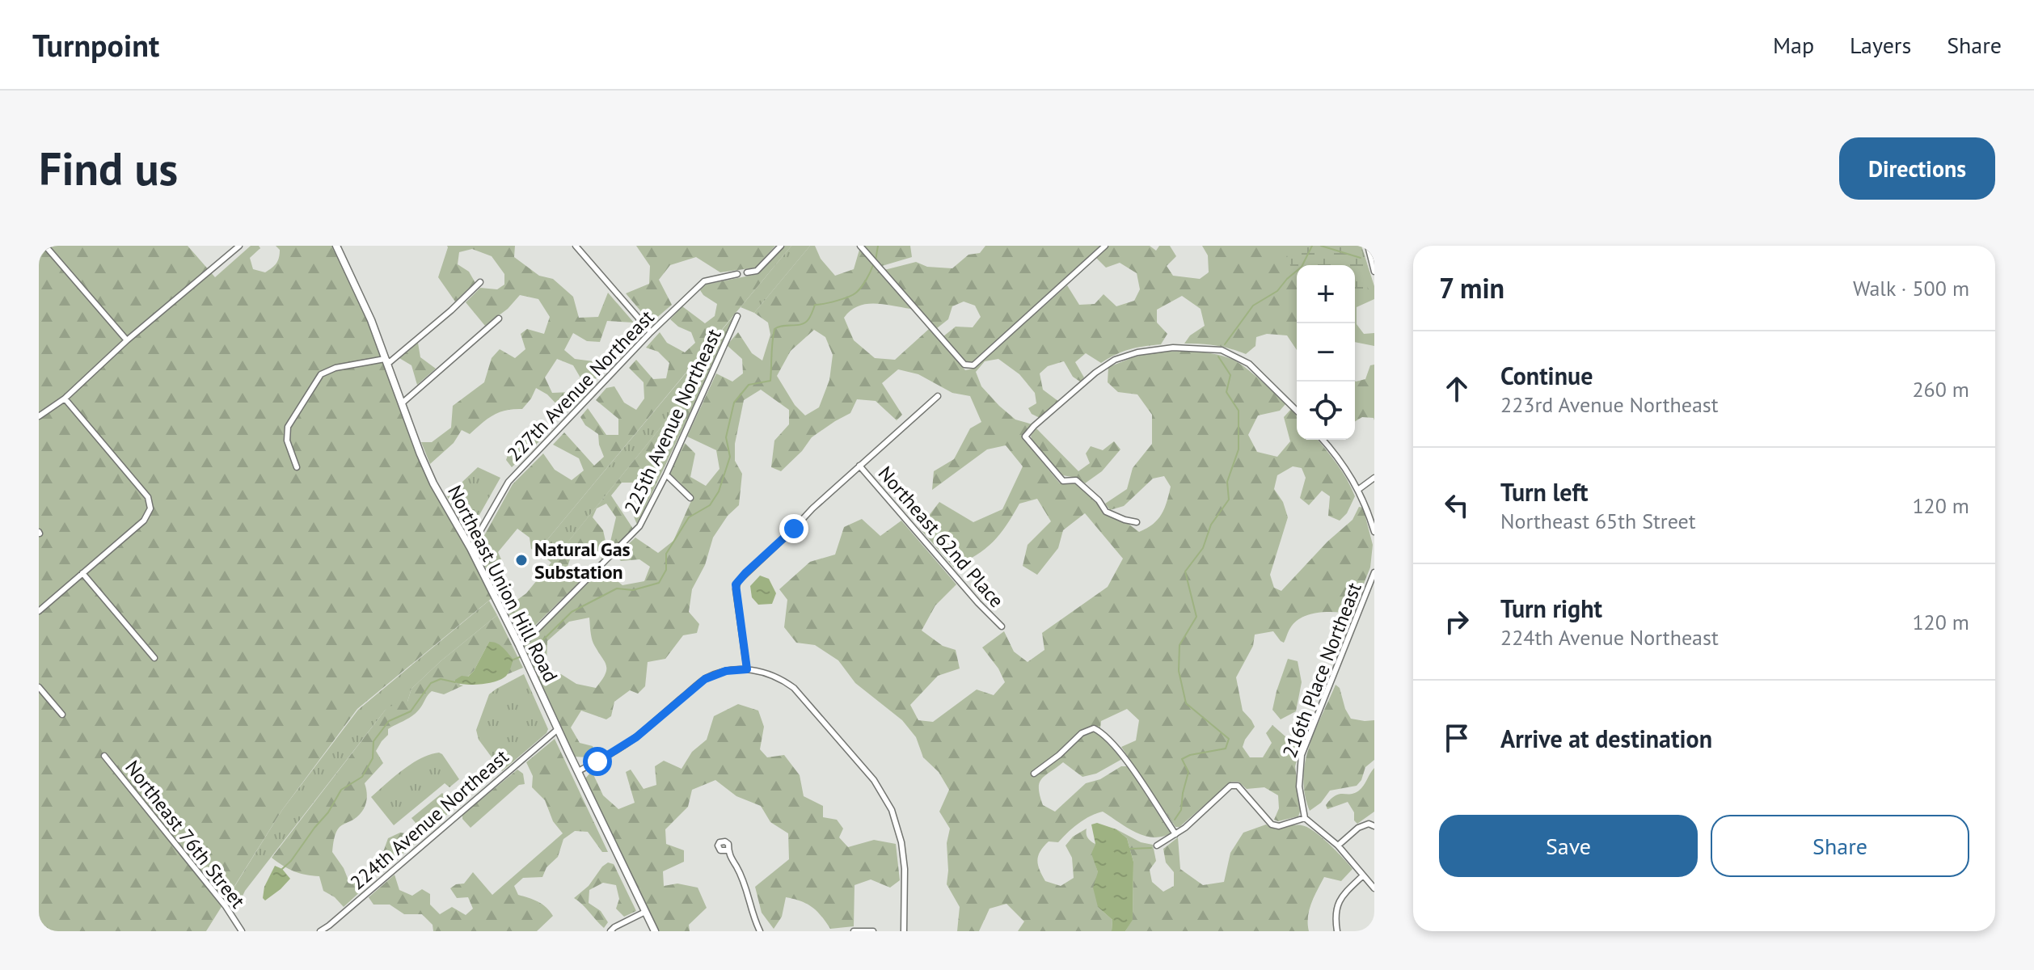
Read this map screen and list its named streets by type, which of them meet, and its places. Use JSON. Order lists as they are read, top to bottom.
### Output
{
  "streets": {
    "street": [
      "227th Avenue Northeast",
      "225th Avenue Northeast",
      "Northeast 62nd Place",
      "Northeast Union Hill Road",
      "216th Place Northeast",
      "224th Avenue Northeast",
      "Northeast 76th Street"
    ]
  },
  "crossings": [
    ["227th Avenue Northeast", "Northeast Union Hill Road"],
    ["225th Avenue Northeast", "Northeast Union Hill Road"],
    ["Northeast Union Hill Road", "224th Avenue Northeast"]
  ],
  "places": ["Natural Gas Substation"],
  "page": {
    "header": "Turnpoint",
    "nav": ["Map", "Layers", "Share"],
    "buttons": [
      "Directions",
      ["Save", "Share"]
    ],
    "title": "Find us",
    "heading": ["7 min", "Walk · 500 m"],
    "map_buttons": ["+", "−"],
    "list": [
      ["Continue", "223rd Avenue Northeast", "260 m"],
      ["Turn left", "Northeast 65th Street", "120 m"],
      ["Turn right", "224th Avenue Northeast", "120 m"],
      "Arrive at destination"
    ]
  }
}
